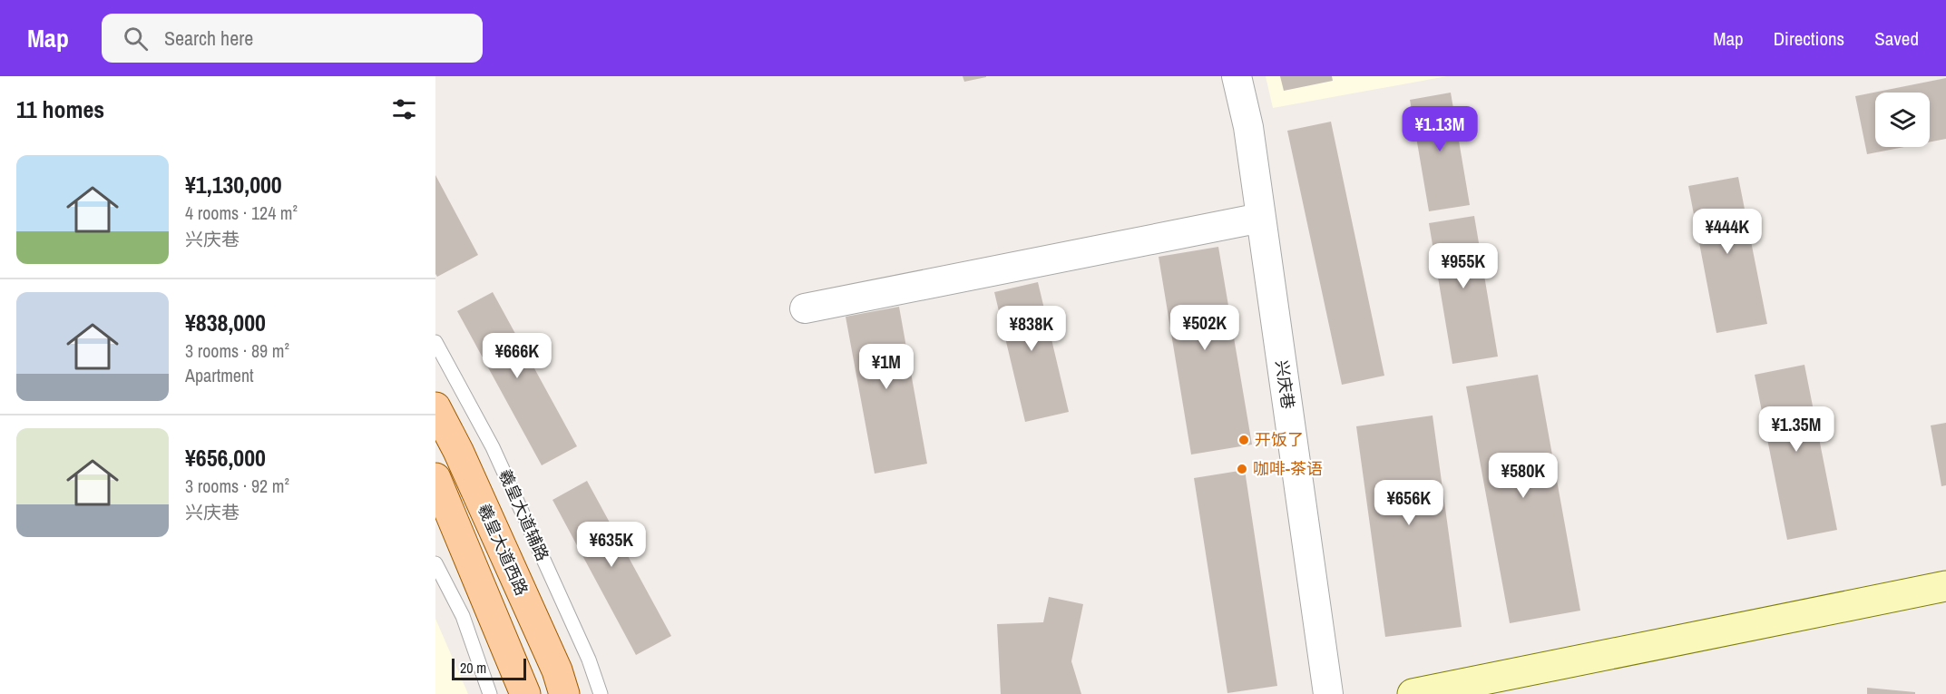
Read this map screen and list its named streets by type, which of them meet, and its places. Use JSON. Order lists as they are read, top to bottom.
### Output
{
  "streets": {
    "main road": ["羲皇大道西路"],
    "street": ["兴庆巷"],
    "lane": ["羲皇大道辅路"]
  },
  "places": ["开饭了", "咖啡-茶语"],
  "scale_bar": "20 m",
  "page": {
    "header": "Map",
    "search": "Search here",
    "nav": ["Map", "Directions", "Saved"],
    "heading": "11 homes",
    "price": [
      "¥1.13M",
      "¥444K",
      "¥955K",
      "¥502K",
      "¥838K",
      "¥666K",
      "¥1M",
      "¥1.35M",
      "¥580K",
      "¥656K",
      "¥635K"
    ],
    "list": [
      {
        "name": "¥1,130,000",
        "note": "4 rooms · 124 m² · 兴庆巷"
      },
      {
        "name": "¥838,000",
        "note": "3 rooms · 89 m² · Apartment"
      },
      {
        "name": "¥656,000",
        "note": "3 rooms · 92 m² · 兴庆巷"
      }
    ],
    "scale": "20 m"
  }
}
